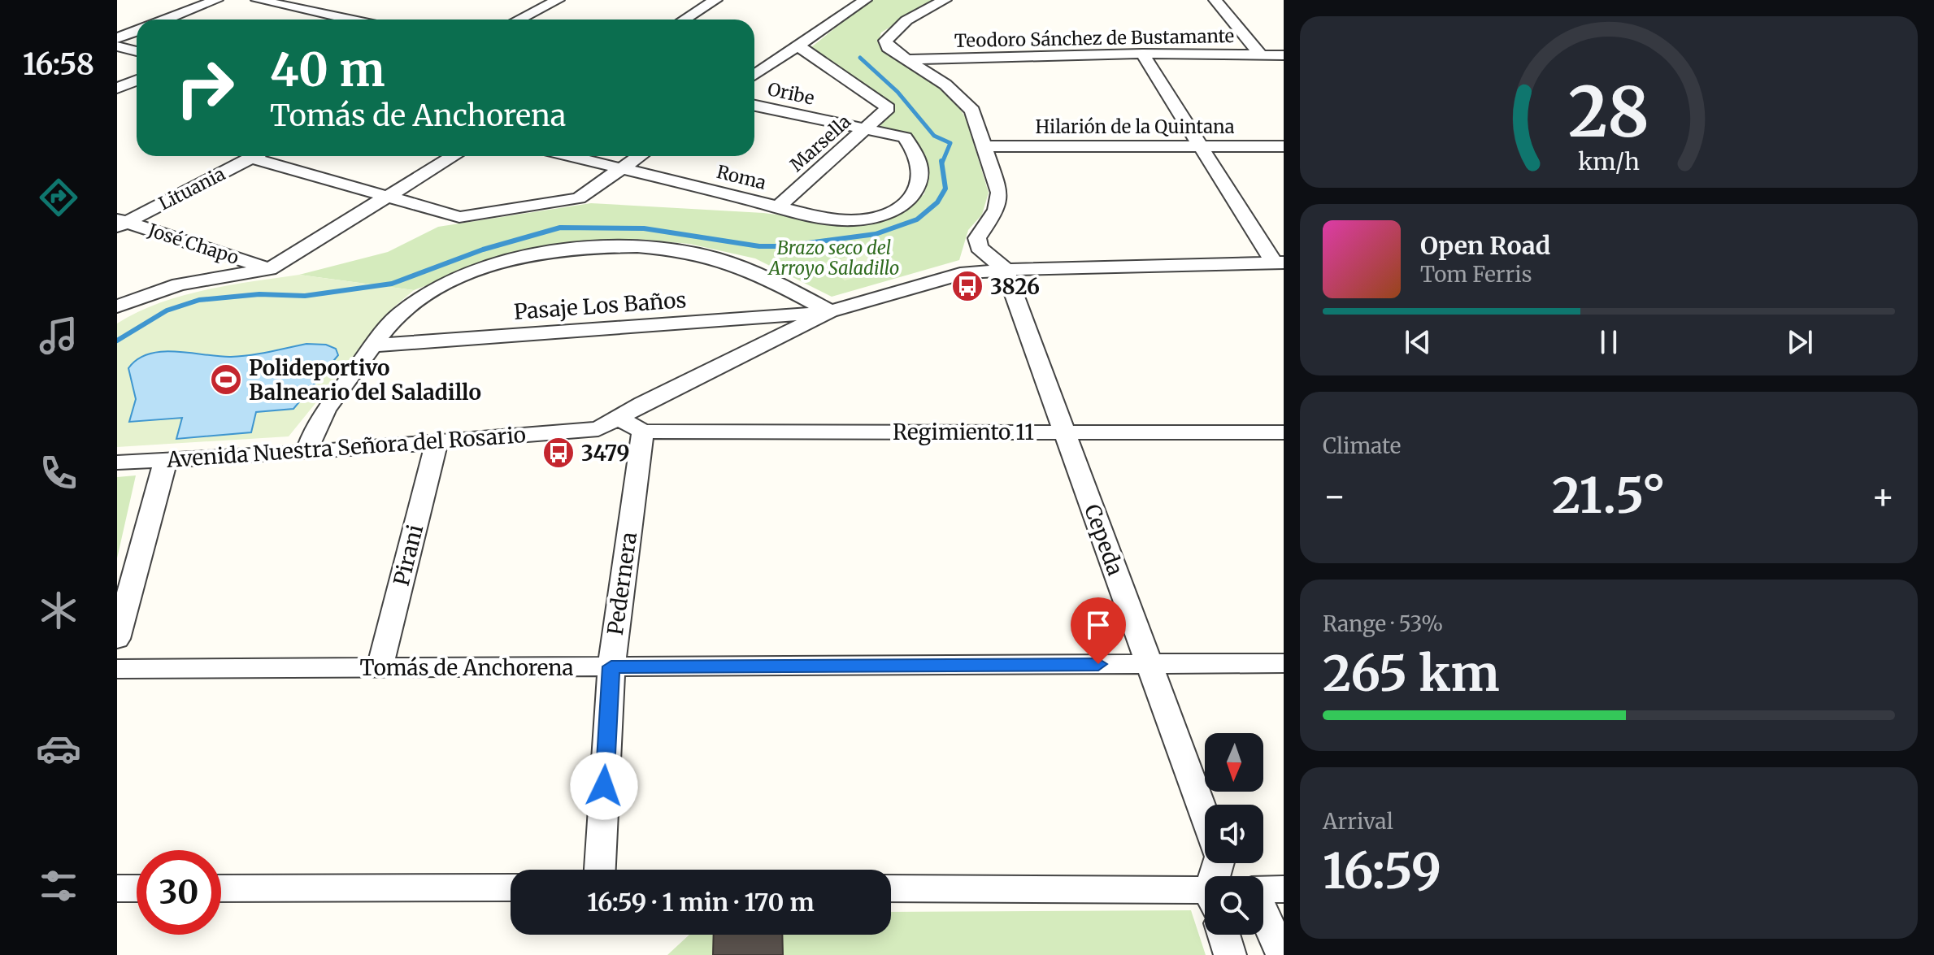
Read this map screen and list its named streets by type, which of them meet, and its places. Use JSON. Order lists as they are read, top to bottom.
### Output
{
  "streets": {
    "street": [
      "Teodoro Sánchez de Bustamante",
      "Oribe",
      "Hilarión de la Quintana",
      "Marsella",
      "Roma",
      "Lituania",
      "José Chapo",
      "Pasaje Los Baños",
      "Regimiento 11",
      "Avenida Nuestra Señora del Rosario",
      "Cepeda",
      "Pirani",
      "Pedernera",
      "Tomás de Anchorena"
    ]
  },
  "crossings": [
    ["Oribe", "Marsella"],
    ["Oribe", "Roma"],
    ["Marsella", "Roma"],
    ["Lituania", "José Chapo"],
    ["Pasaje Los Baños", "Avenida Nuestra Señora del Rosario"],
    ["Regimiento 11", "Cepeda"],
    ["Regimiento 11", "Pedernera"],
    ["Avenida Nuestra Señora del Rosario", "Cepeda"],
    ["Avenida Nuestra Señora del Rosario", "Pirani"],
    ["Cepeda", "Tomás de Anchorena"],
    ["Pirani", "Tomás de Anchorena"],
    ["Pedernera", "Tomás de Anchorena"]
  ],
  "parks": ["Brazo seco del Arroyo Saladillo"],
  "places": {
    "bus stop": ["3826", "3479"],
    "sports": ["Polideportivo Balneario del Saladillo"]
  },
  "north": "bottom",
  "page": {
    "tabs": "16:58",
    "turn": ["40 m", "Tomás de Anchorena"],
    "song": ["Open Road", "Tom Ferris"],
    "tile": [
      "Climate",
      ["Range · 53%", "265 km"],
      ["Arrival", "16:59"]
    ],
    "heat": ["−", "21.5°", "+"],
    "limit": "30",
    "trip": "16:59 · 1 min · 170 m",
    "gauge": ["28", "km/h"]
  }
}
